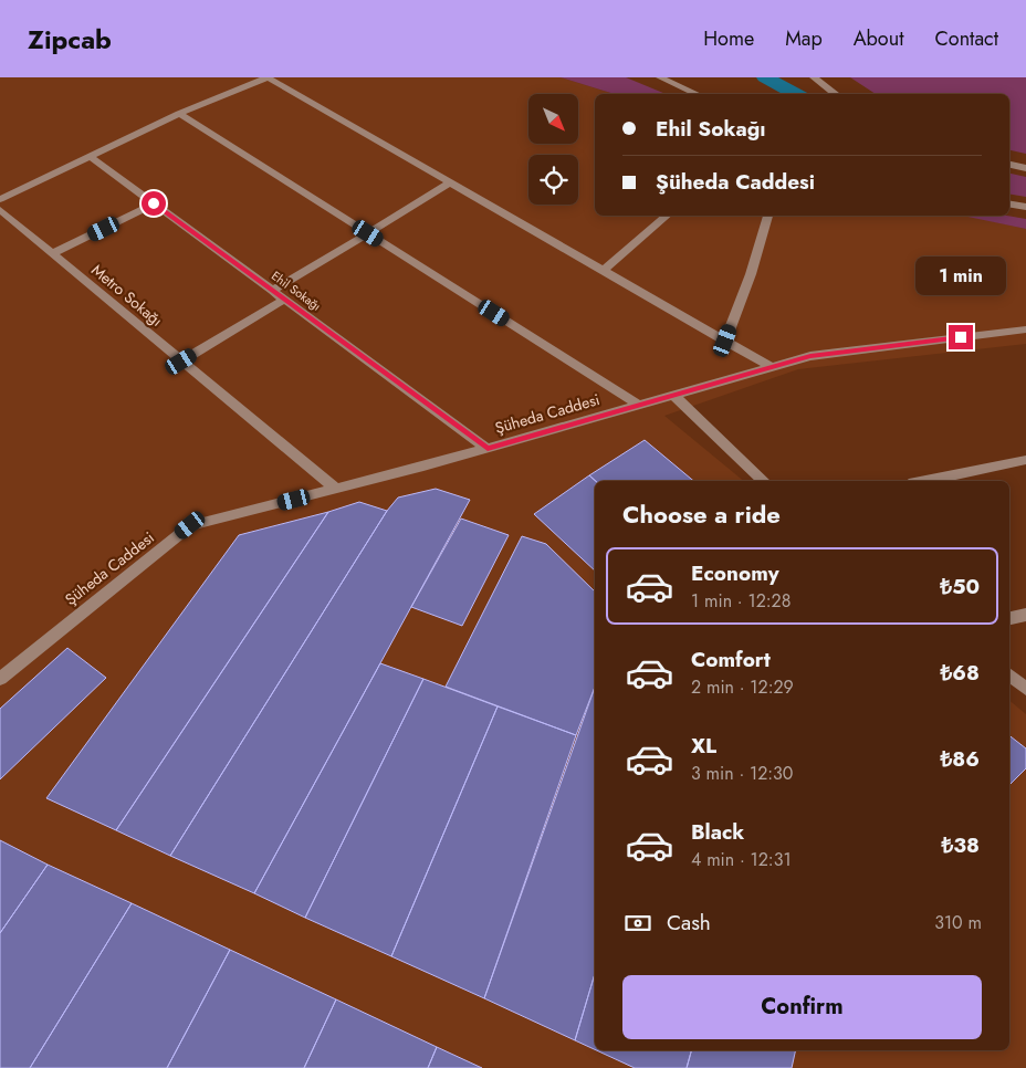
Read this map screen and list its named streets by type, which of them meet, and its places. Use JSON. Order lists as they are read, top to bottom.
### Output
{
  "streets": {
    "street": ["Ehil Sokağı", "Metro Sokağı", "Şüheda Caddesi"]
  },
  "crossings": [
    ["Ehil Sokağı", "Şüheda Caddesi"],
    ["Metro Sokağı", "Şüheda Caddesi"]
  ],
  "north": "bottom right",
  "page": {
    "header": "Zipcab",
    "nav": [
      "Home",
      "Map",
      "About",
      "Contact"
    ],
    "banner": ["Ehil Sokağı", "Şüheda Caddesi"],
    "bubble": "1 min",
    "heading": "Choose a ride",
    "list": [
      {
        "name": "Economy",
        "note": "1 min · 12:28",
        "value": "₺50"
      },
      {
        "name": "Comfort",
        "note": "2 min · 12:29",
        "value": "₺68"
      },
      {
        "name": "XL",
        "note": "3 min · 12:30",
        "value": "₺86"
      },
      {
        "name": "Black",
        "note": "4 min · 12:31",
        "value": "₺38"
      }
    ],
    "pay": ["Cash", "310 m"],
    "buttons": "Confirm"
  }
}
